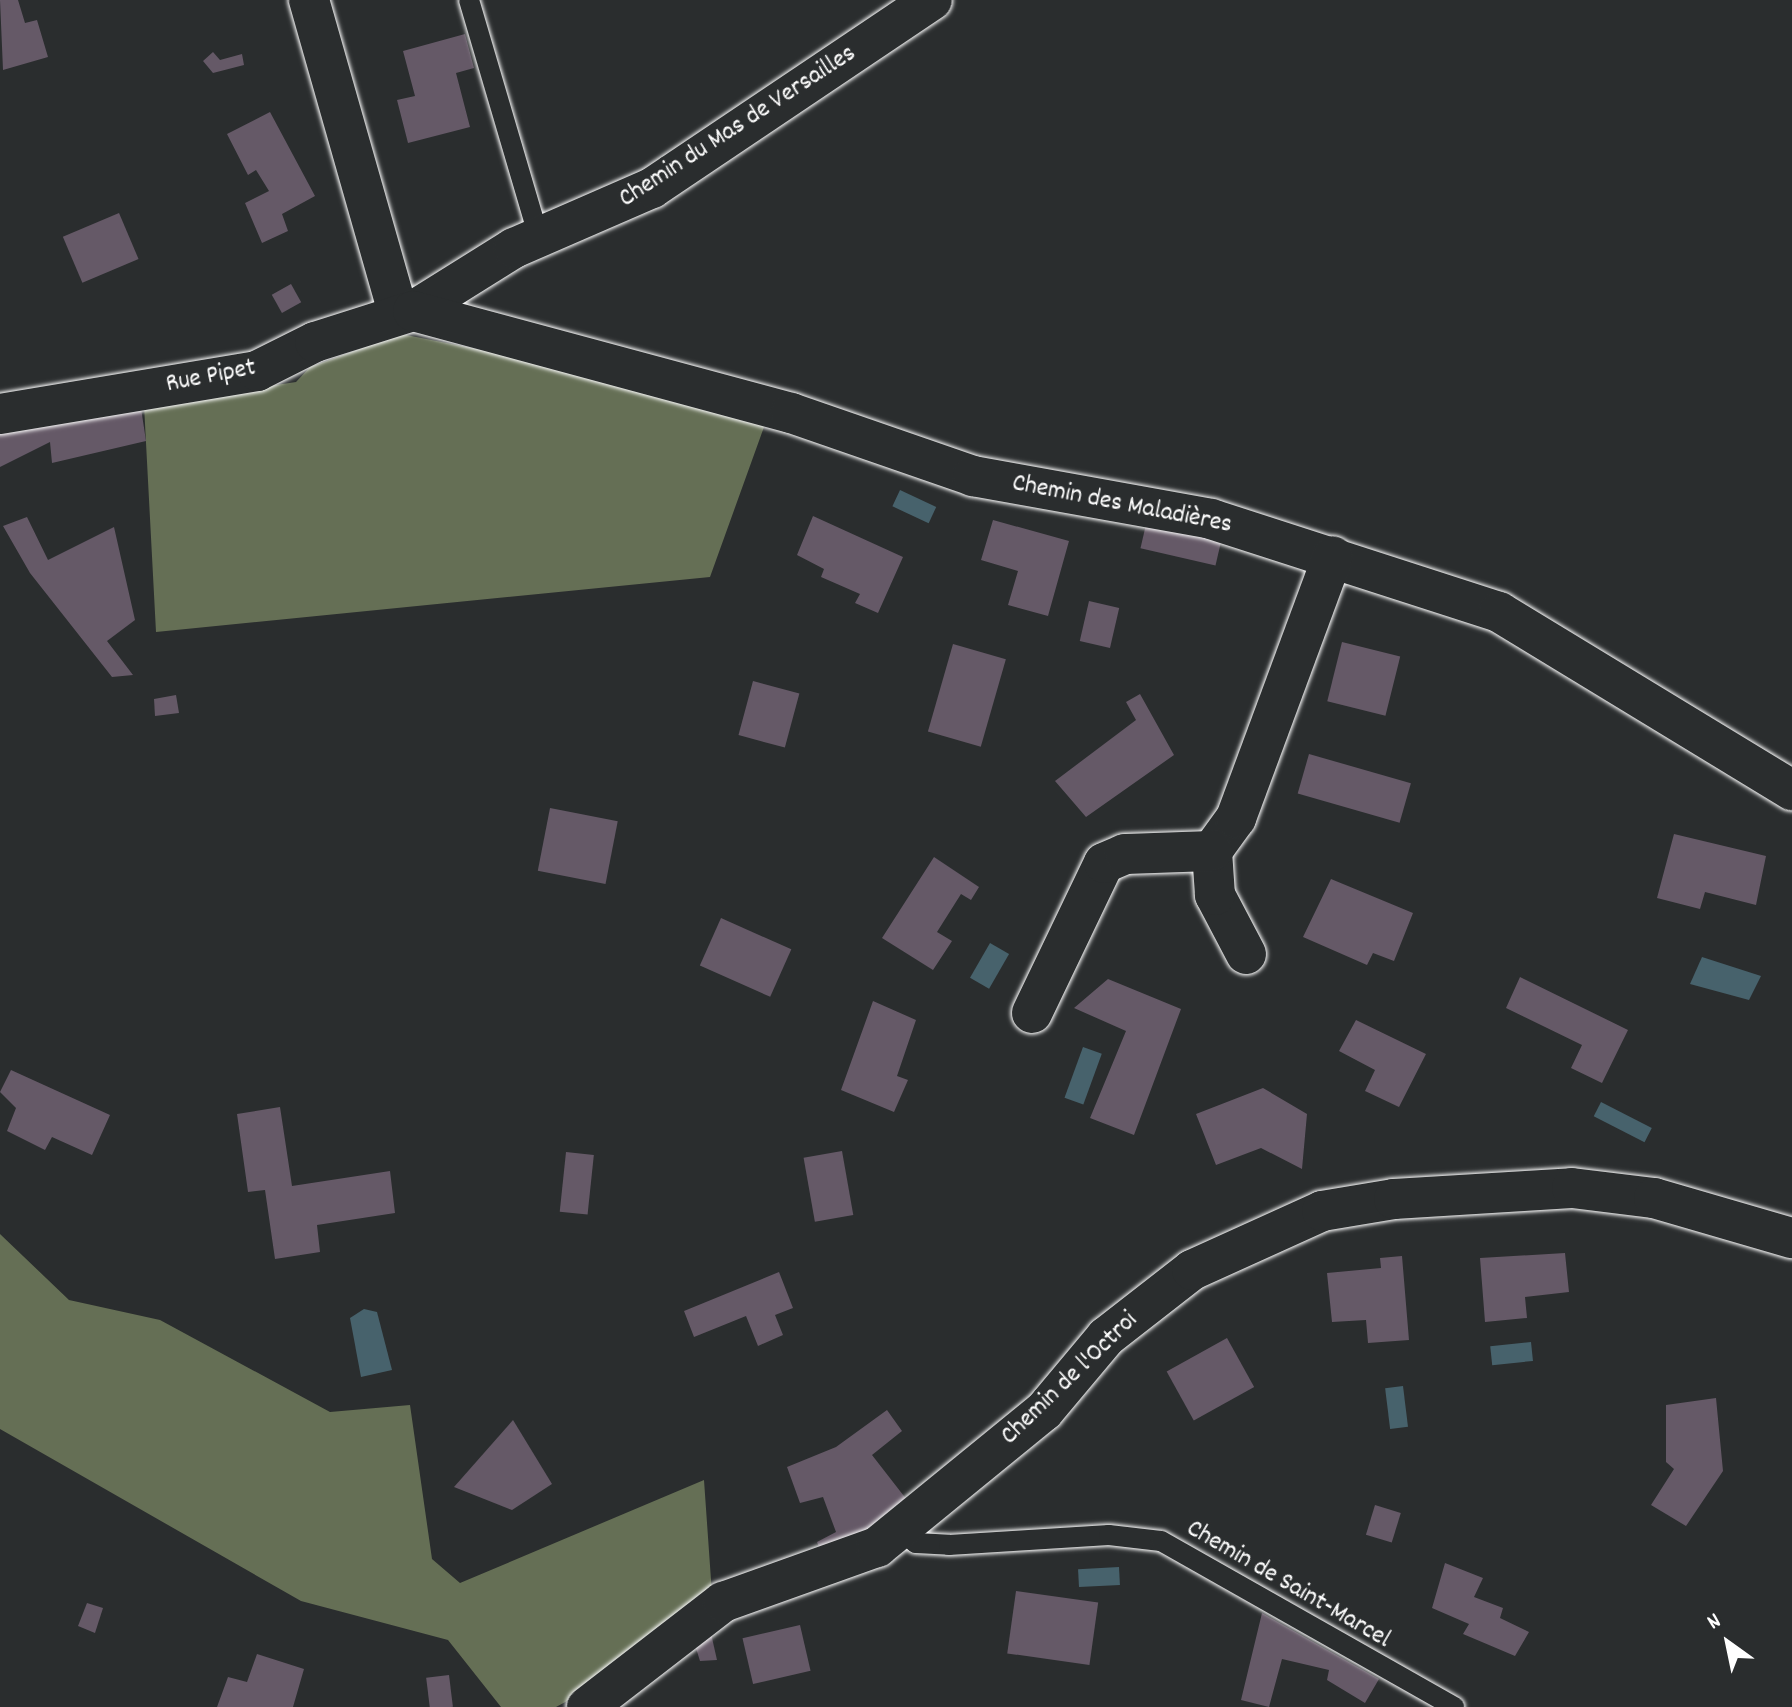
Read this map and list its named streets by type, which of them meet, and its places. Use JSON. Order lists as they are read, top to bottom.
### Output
{
  "streets": {
    "street": [
      "Chemin du Mas de Versailles",
      "Rue Pipet",
      "Chemin des Maladières",
      "Chemin de l'Octroi"
    ],
    "lane": ["Chemin de Saint-Marcel"]
  },
  "crossings": [
    ["Chemin du Mas de Versailles", "Rue Pipet"],
    ["Chemin du Mas de Versailles", "Chemin des Maladières"],
    ["Rue Pipet", "Chemin des Maladières"],
    ["Chemin de l'Octroi", "Chemin de Saint-Marcel"]
  ],
  "north": "top left"
}
